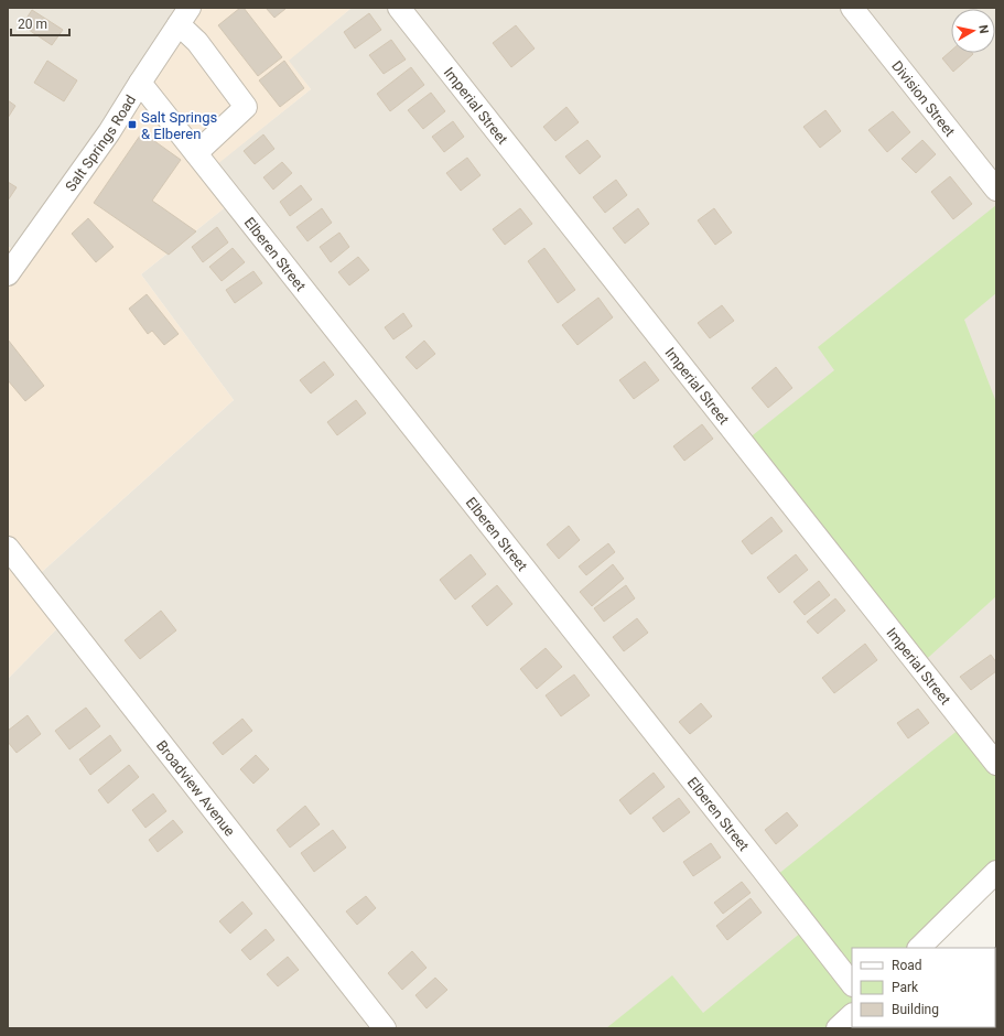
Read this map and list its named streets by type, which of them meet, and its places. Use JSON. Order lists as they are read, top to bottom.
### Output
{
  "streets": {
    "street": [
      "Division Street",
      "Imperial Street",
      "Salt Springs Road",
      "Elberen Street",
      "Broadview Avenue"
    ]
  },
  "crossings": [
    ["Salt Springs Road", "Elberen Street"]
  ],
  "places": {
    "transit": ["Salt Springs & Elberen"]
  },
  "legend": ["Road", "Park", "Building"],
  "scale_bar": "20 m",
  "north": "right"
}
